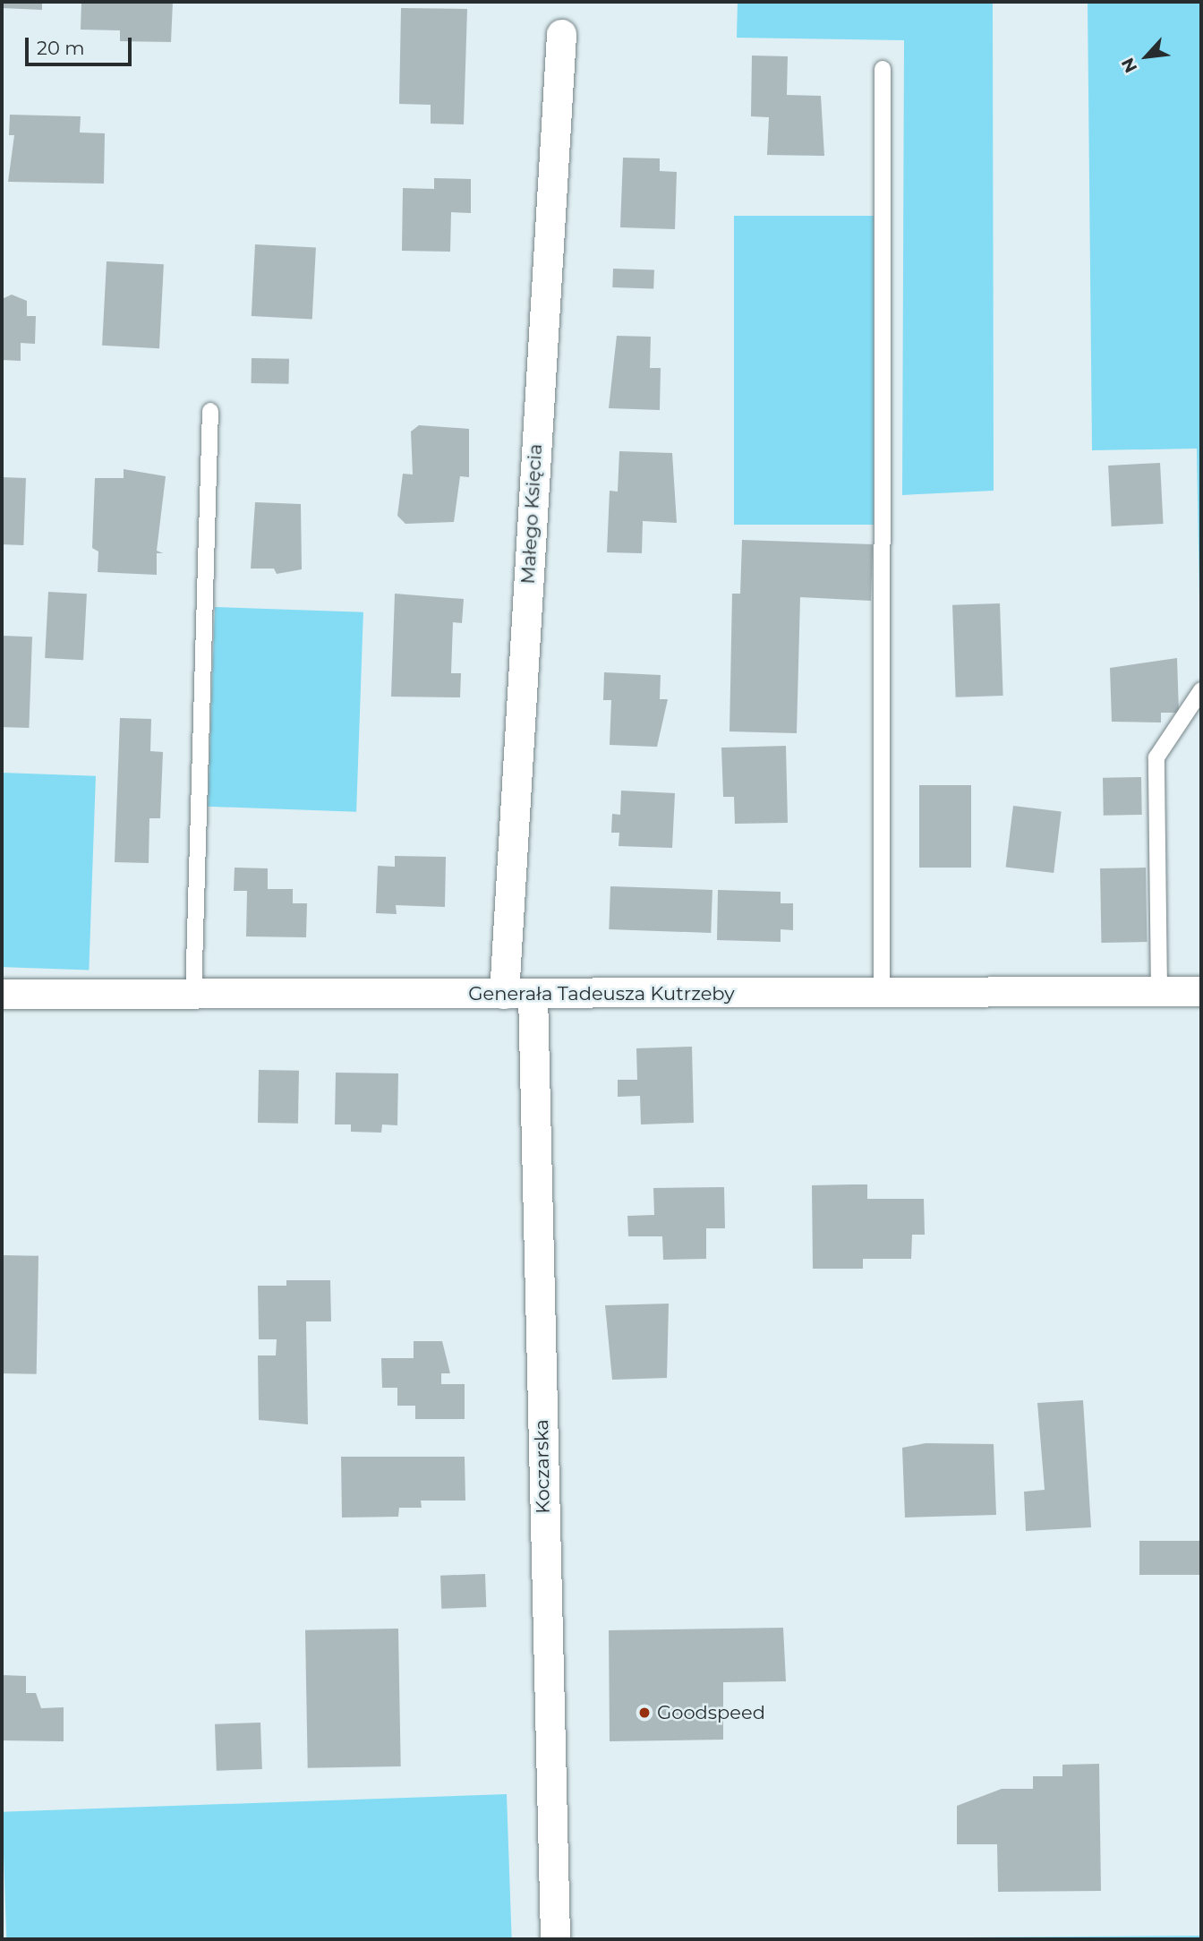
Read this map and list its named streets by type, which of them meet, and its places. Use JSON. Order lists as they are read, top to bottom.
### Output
{
  "streets": {
    "street": ["Małego Księcia", "Generała Tadeusza Kutrzeby", "Koczarska"]
  },
  "crossings": [
    ["Małego Księcia", "Generała Tadeusza Kutrzeby"],
    ["Małego Księcia", "Koczarska"],
    ["Generała Tadeusza Kutrzeby", "Koczarska"]
  ],
  "places": ["Goodspeed"],
  "scale_bar": "20 m",
  "north": "bottom left"
}
